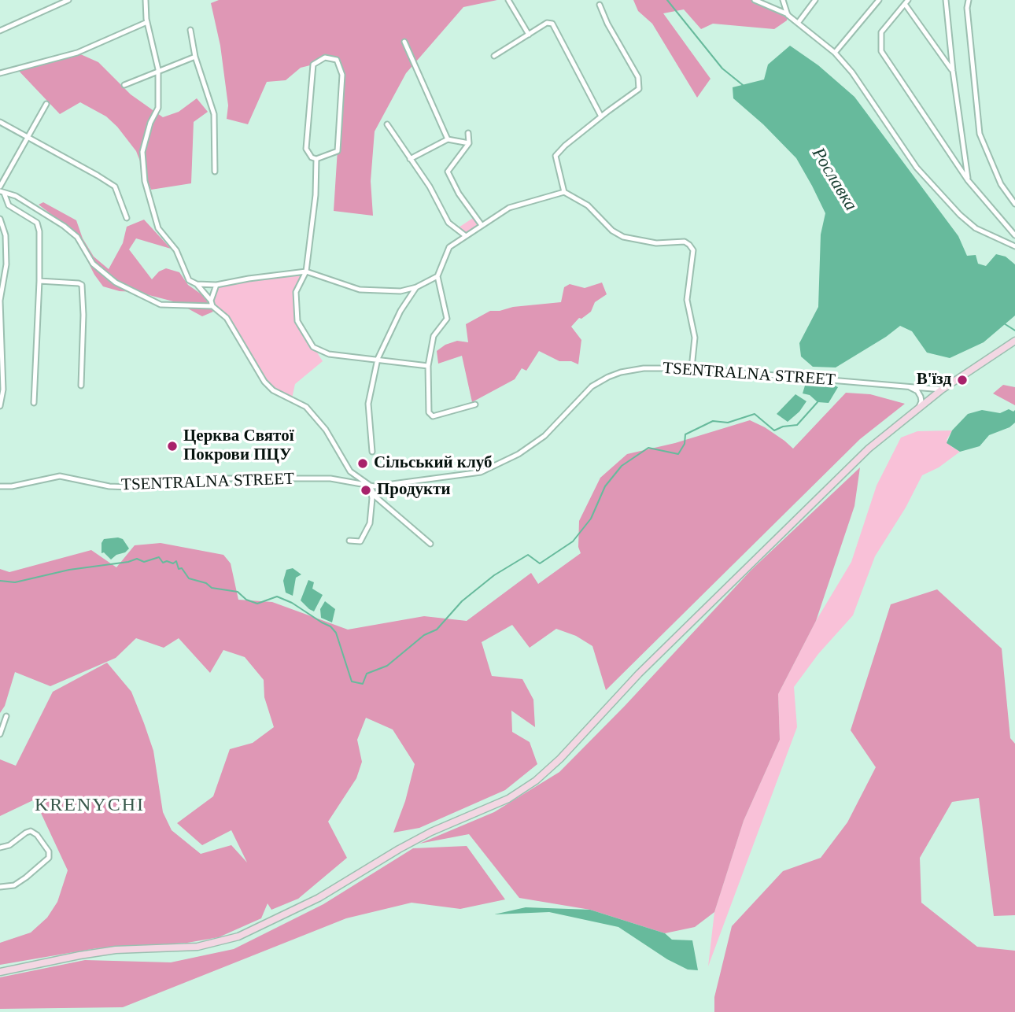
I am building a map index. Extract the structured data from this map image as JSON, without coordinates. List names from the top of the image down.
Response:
{
  "streets": {
    "street": ["TSENTRALNA STREET"]
  },
  "districts": ["KRENYCHI"],
  "water": ["Рославка"],
  "places": [
    "В'їзд",
    "Церква Святої Покрови ПЦУ",
    "Сільський клуб",
    "Продукти"
  ]
}
